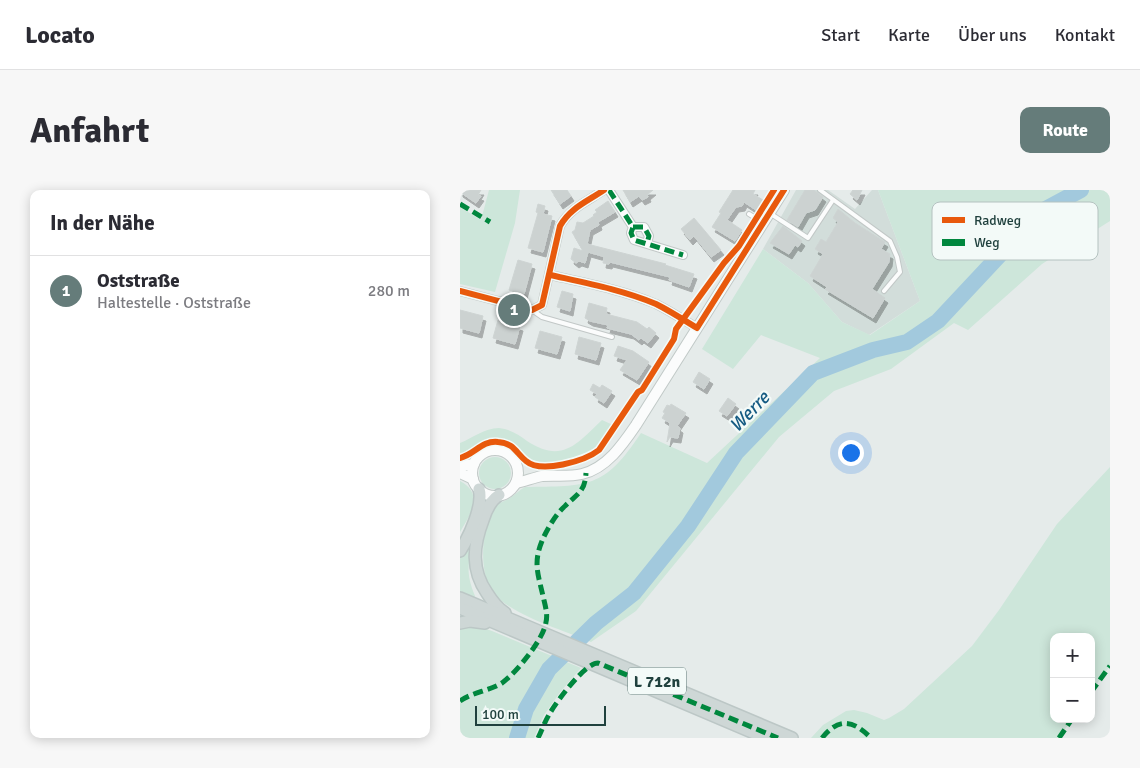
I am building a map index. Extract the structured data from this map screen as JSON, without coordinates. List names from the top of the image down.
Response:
{
  "streets": {
    "main road": ["L 712n"]
  },
  "water": ["Werre"],
  "legend": ["Radweg", "Weg"],
  "scale_bar": "100 m",
  "page": {
    "header": "Locato",
    "nav": [
      "Start",
      "Karte",
      "Über uns",
      "Kontakt"
    ],
    "buttons": "Route",
    "title": "Anfahrt",
    "heading": "In der Nähe",
    "list": [
      {
        "mark": "1",
        "name": "Oststraße",
        "note": "Haltestelle · Oststraße",
        "value": "280 m"
      }
    ],
    "pins": "1",
    "map_buttons": ["+", "−"],
    "scale": "100 m"
  }
}
